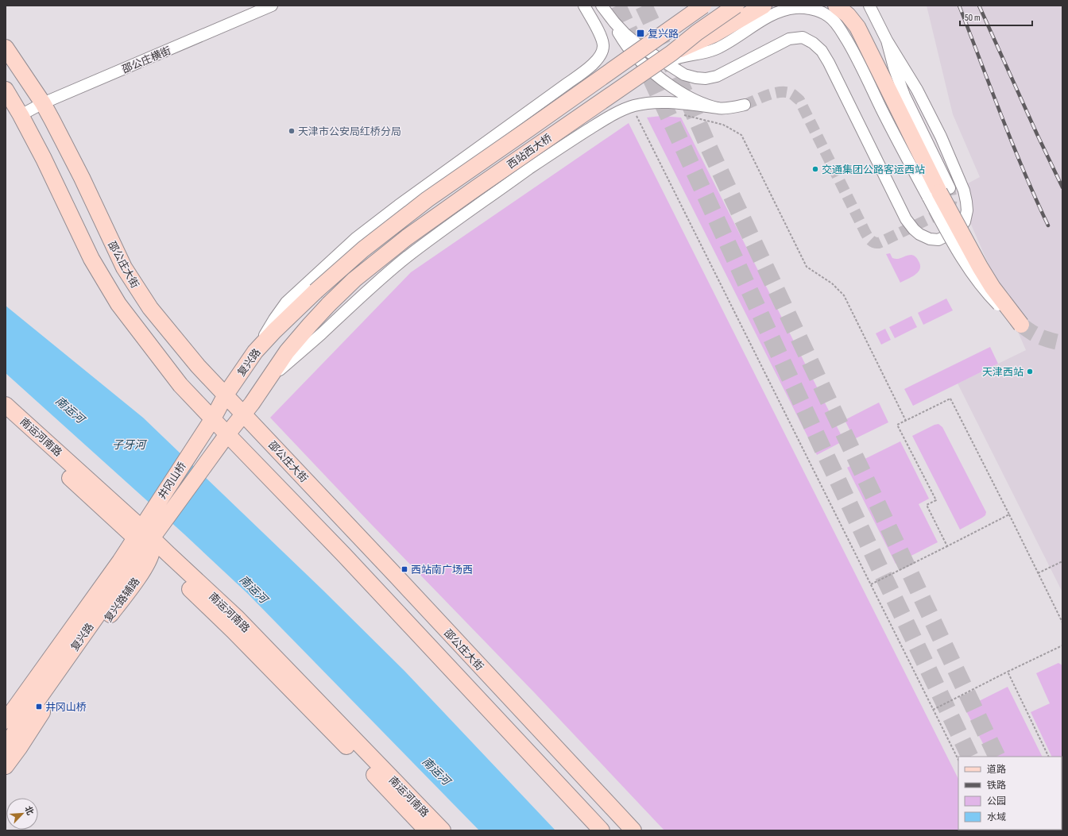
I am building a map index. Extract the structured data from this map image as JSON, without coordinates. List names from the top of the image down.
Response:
{
  "streets": {
    "street": [
      "邵公庄横街",
      "西站西大桥",
      "邵公庄大街",
      "复兴路",
      "南运河南路",
      "井冈山桥",
      "复兴路辅路"
    ]
  },
  "crossings": [
    ["邵公庄横街", "邵公庄大街"],
    ["西站西大桥", "复兴路"],
    ["邵公庄大街", "复兴路"],
    ["复兴路", "南运河南路"],
    ["复兴路", "井冈山桥"],
    ["复兴路", "复兴路辅路"],
    ["南运河南路", "井冈山桥"],
    ["南运河南路", "复兴路辅路"],
    ["井冈山桥", "复兴路辅路"]
  ],
  "water": ["南运河", "子牙河"],
  "places": {
    "transit": ["复兴路", "西站南广场西", "井冈山桥"],
    "other": ["天津市公安局红桥分局", "交通集团公路客运西站", "天津西站"]
  },
  "legend": [
    "道路",
    "铁路",
    "公园",
    "水域"
  ],
  "scale_bar": "50 m",
  "north": "top right"
}
